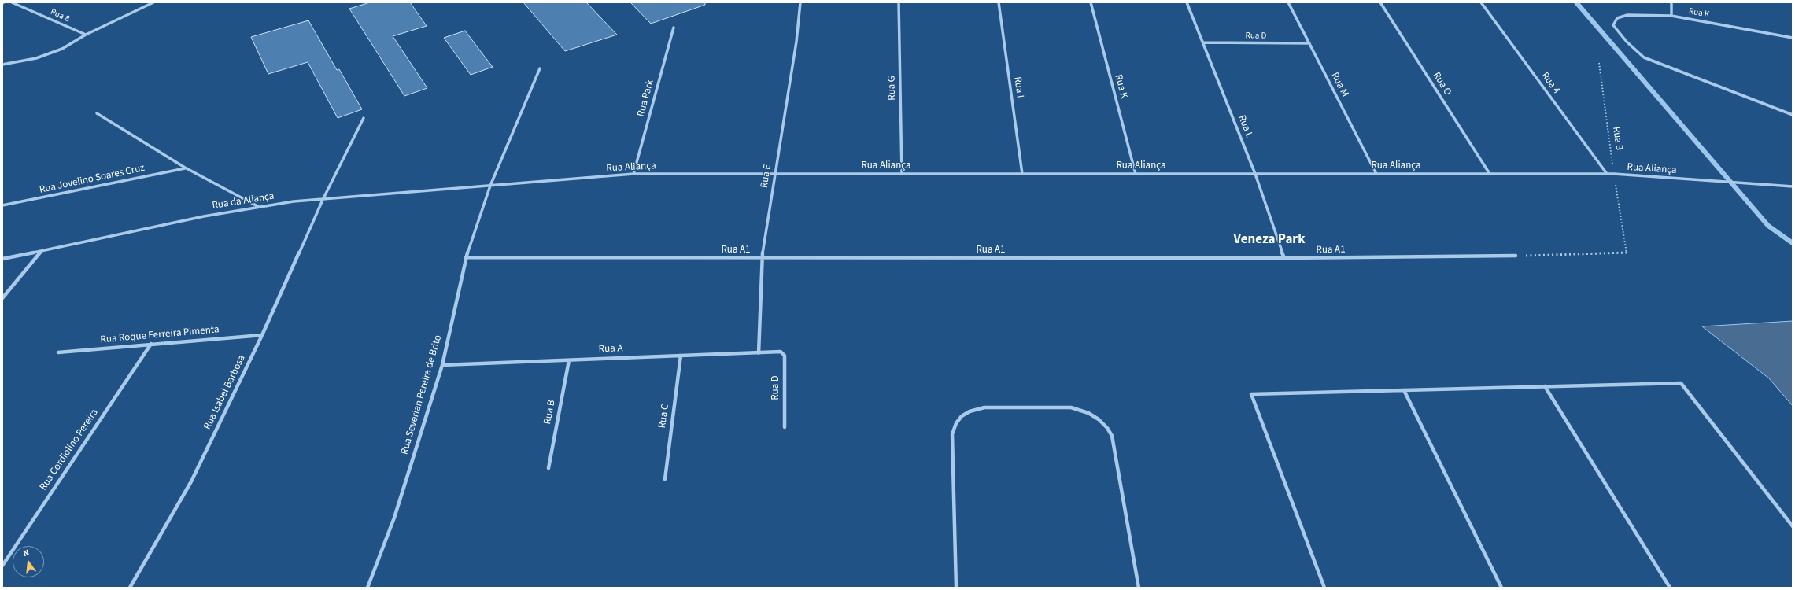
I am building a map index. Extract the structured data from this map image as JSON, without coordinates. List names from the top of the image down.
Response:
{
  "streets": {
    "street": [
      "Rua K",
      "Rua 8",
      "Rua D",
      "Rua 4",
      "Rua O",
      "Rua M",
      "Rua I",
      "Rua G",
      "Rua Park",
      "Rua L",
      "Rua Aliança",
      "Rua E",
      "Rua Jovelino Soares Cruz",
      "Rua da Aliança",
      "Rua A1",
      "Rua Roque Ferreira Pimenta",
      "Rua A",
      "Rua Isabel Barbosa",
      "Rua Severian Pereira de Brito",
      "Rua B",
      "Rua C",
      "Rua Cordiolino Pereira"
    ],
    "path": ["Rua 3"]
  },
  "crossings": [
    ["Rua K", "Rua Aliança"],
    ["Rua D", "Rua M"],
    ["Rua D", "Rua L"],
    ["Rua D", "Rua A"],
    ["Rua 4", "Rua Aliança"],
    ["Rua O", "Rua Aliança"],
    ["Rua M", "Rua Aliança"],
    ["Rua I", "Rua Aliança"],
    ["Rua G", "Rua Aliança"],
    ["Rua Park", "Rua Aliança"],
    ["Rua L", "Rua Aliança"],
    ["Rua L", "Rua A1"],
    ["Rua 3", "Rua Aliança"],
    ["Rua 3", "Rua A1"],
    ["Rua Aliança", "Rua E"],
    ["Rua Aliança", "Rua da Aliança"],
    ["Rua Aliança", "Rua Severian Pereira de Brito"],
    ["Rua E", "Rua A1"],
    ["Rua E", "Rua A"],
    ["Rua da Aliança", "Rua Isabel Barbosa"],
    ["Rua da Aliança", "Rua Severian Pereira de Brito"],
    ["Rua A1", "Rua Severian Pereira de Brito"],
    ["Rua Roque Ferreira Pimenta", "Rua Isabel Barbosa"],
    ["Rua Roque Ferreira Pimenta", "Rua Cordiolino Pereira"],
    ["Rua A", "Rua Severian Pereira de Brito"],
    ["Rua A", "Rua B"],
    ["Rua A", "Rua C"]
  ],
  "districts": ["Veneza Park"],
  "north": "top"
}
